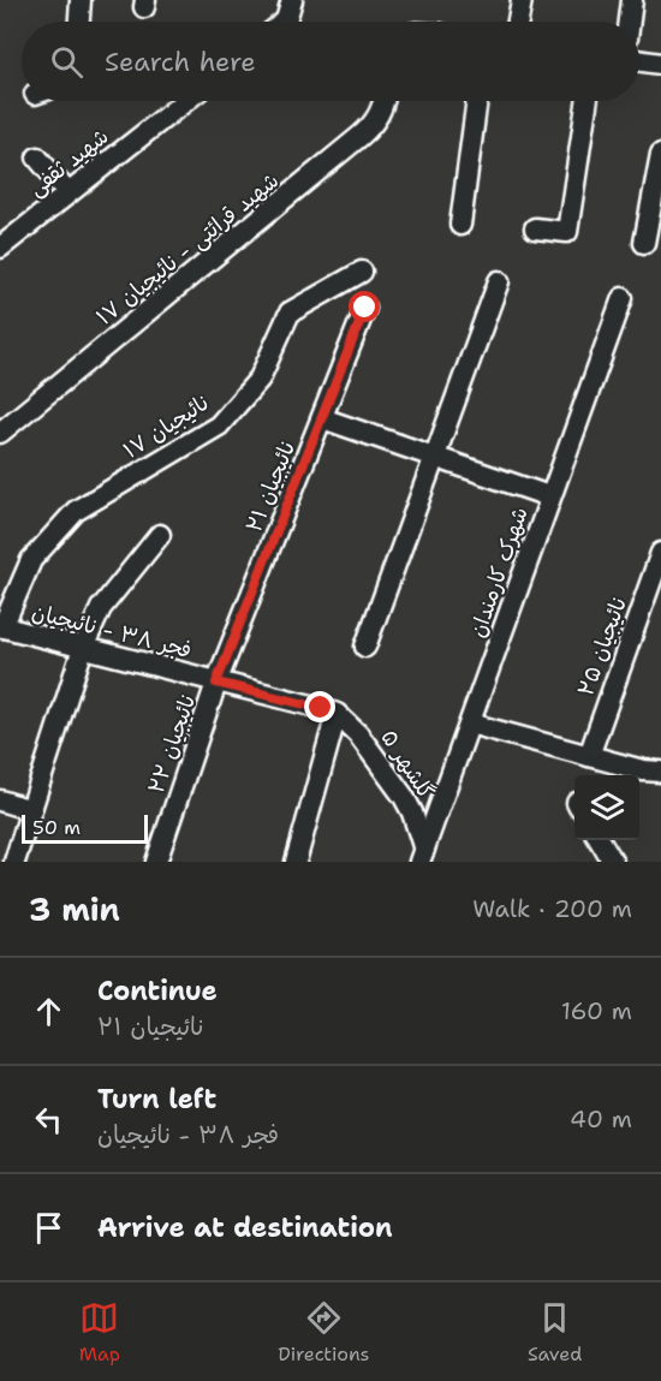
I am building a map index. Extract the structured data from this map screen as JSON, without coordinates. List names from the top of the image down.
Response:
{
  "streets": {
    "street": [
      "شهید ثقفی",
      "شهید قرائتی - نائیجیان ۱۷",
      "نائیجیان ۱۷",
      "نائیجیان ۲۱",
      "شهرک کارمندان",
      "فجر ۳۸ - نائیجیان",
      "نائیجیان ۲۵",
      "نائیجیان ۲۲",
      "گلشهر ۵"
    ]
  },
  "crossings": [
    ["نائیجیان ۱۷", "فجر ۳۸ - نائیجیان"],
    ["نائیجیان ۲۱", "فجر ۳۸ - نائیجیان"],
    ["نائیجیان ۲۱", "نائیجیان ۲۲"],
    ["شهرک کارمندان", "گلشهر ۵"],
    ["فجر ۳۸ - نائیجیان", "نائیجیان ۲۲"],
    ["فجر ۳۸ - نائیجیان", "گلشهر ۵"]
  ],
  "scale_bar": "50 m",
  "page": {
    "search": "Search here",
    "scale": "50 m",
    "heading": ["3 min", "Walk · 200 m"],
    "list": [
      ["Continue", "نائیجیان ۲۱", "160 m"],
      ["Turn left", "فجر ۳۸ - نائیجیان", "40 m"],
      "Arrive at destination"
    ],
    "nav": ["Map", "Directions", "Saved"]
  }
}
